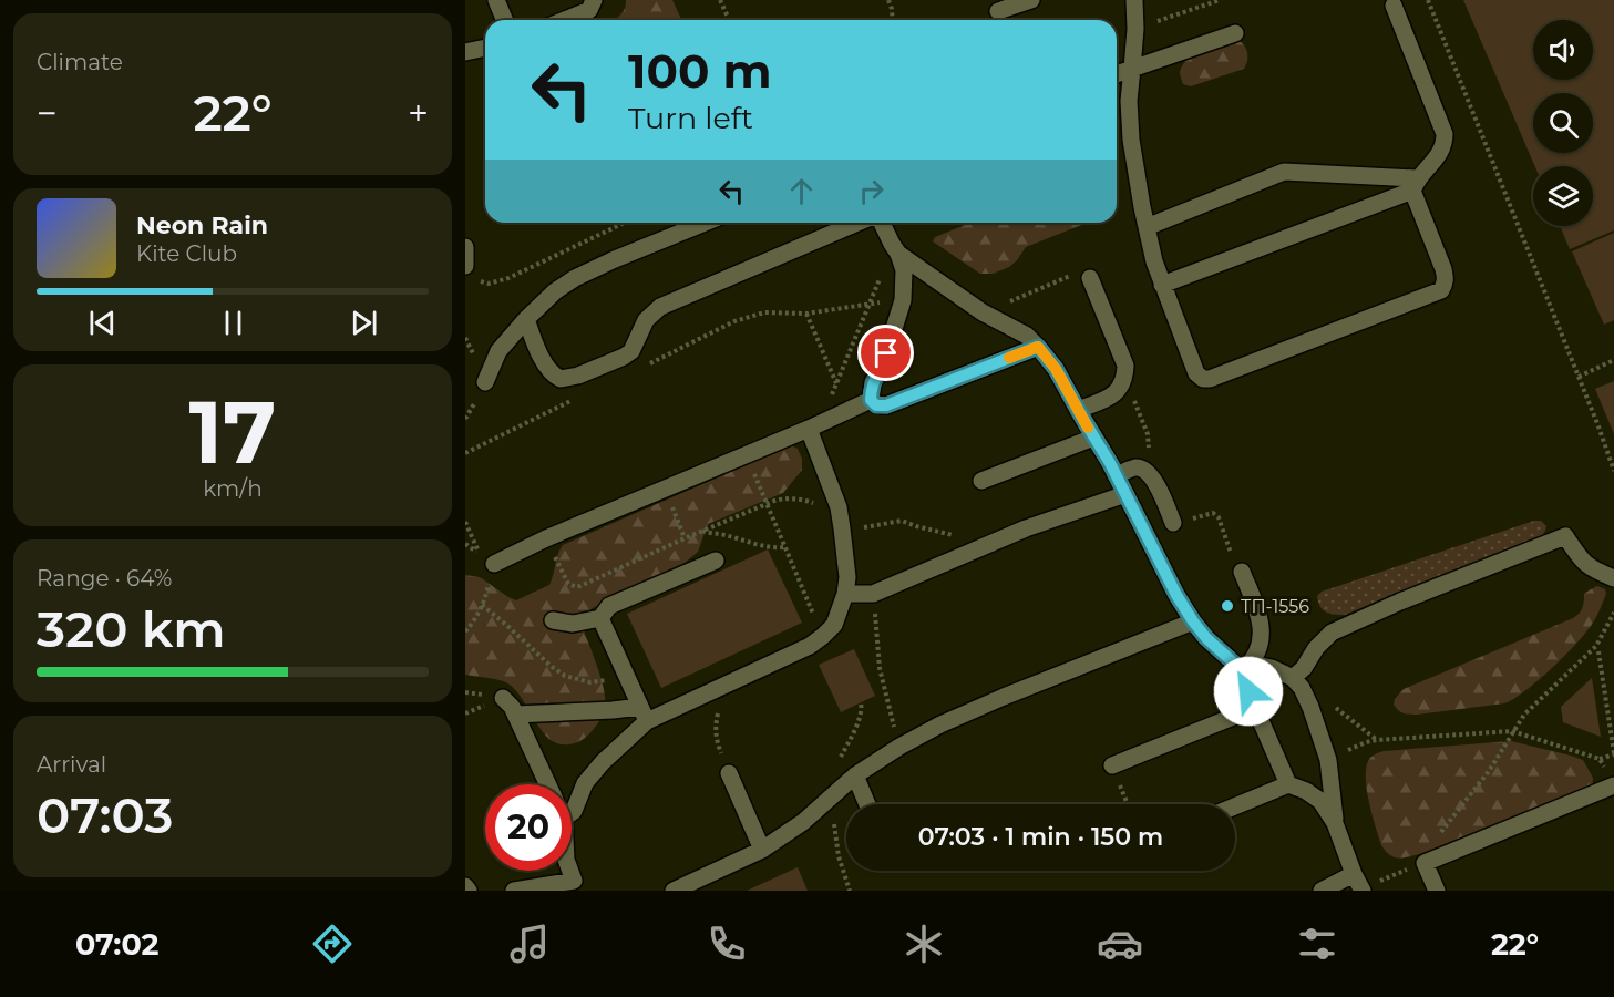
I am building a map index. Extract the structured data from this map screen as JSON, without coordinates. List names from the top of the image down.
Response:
{
  "places": ["ТП-1556"],
  "page": {
    "tile": [
      "Climate",
      ["17", "km/h"],
      ["Range · 64%", "320 km"],
      ["Arrival", "07:03"]
    ],
    "turn": ["100 m", "Turn left"],
    "heat": ["−", "22°", "+"],
    "song": ["Neon Rain", "Kite Club"],
    "limit": "20",
    "trip": "07:03 · 1 min · 150 m",
    "tabs": ["07:02", "22°"]
  }
}
